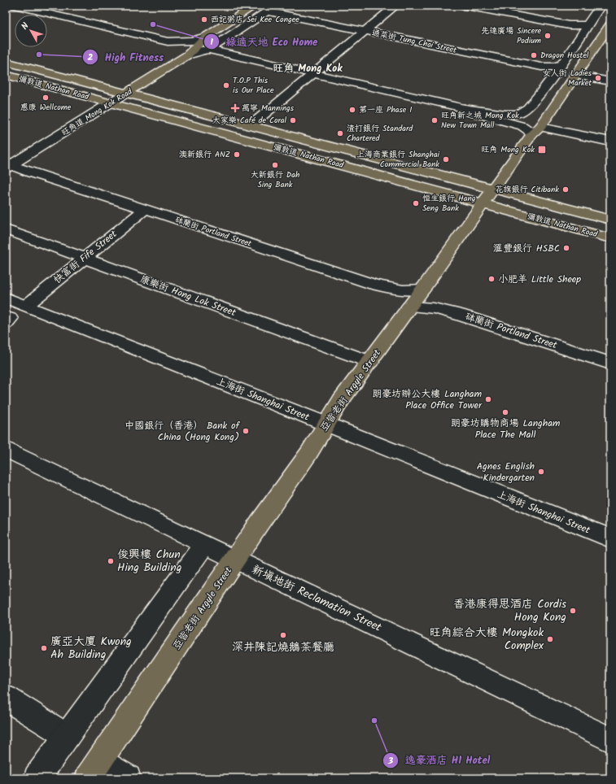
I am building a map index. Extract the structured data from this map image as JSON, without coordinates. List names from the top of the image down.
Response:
{
  "streets": {
    "main road": ["彌敦道 Nathan Road", "旺角道 Mong Kok Road", "亞皆老街 Argyle Street"],
    "street": [
      "通菜街 Tung Choi Street",
      "砵蘭街 Portland Street",
      "快富街 Fife Street",
      "康樂街 Hong Lok Street",
      "上海街 Shanghai Street",
      "新填地街 Reclamation Street"
    ]
  },
  "crossings": [
    ["通菜街 Tung Choi Street", "旺角道 Mong Kok Road"],
    ["彌敦道 Nathan Road", "旺角道 Mong Kok Road"],
    ["彌敦道 Nathan Road", "亞皆老街 Argyle Street"],
    ["旺角道 Mong Kok Road", "砵蘭街 Portland Street"],
    ["砵蘭街 Portland Street", "快富街 Fife Street"],
    ["砵蘭街 Portland Street", "亞皆老街 Argyle Street"],
    ["快富街 Fife Street", "康樂街 Hong Lok Street"],
    ["快富街 Fife Street", "上海街 Shanghai Street"],
    ["康樂街 Hong Lok Street", "亞皆老街 Argyle Street"],
    ["亞皆老街 Argyle Street", "上海街 Shanghai Street"],
    ["亞皆老街 Argyle Street", "新填地街 Reclamation Street"]
  ],
  "districts": ["旺角 Mong Kok"],
  "places": {
    "other": [
      "西記粥店 Sei Kee Congee",
      "綠適天地 Eco Home",
      "先達廣場 Sincere Podium",
      "High Fitness",
      "Dragon Hostel",
      "女人街 Ladies Market",
      "T.O.P This is Our Place",
      "惠康 Wellcome",
      "第一座 Phase I",
      "大家樂 Café de Coral",
      "旺角新之城 Mong Kok New Town Mall",
      "渣打銀行 Standard Chartered",
      "澳新銀行 ANZ",
      "上海商業銀行 Shanghai Commercial Bank",
      "大新銀行 Dah Sing Bank",
      "花旗銀行 Citibank",
      "恒生銀行 Hang Seng Bank",
      "滙豐銀行 HSBC",
      "小肥羊 Little Sheep",
      "朗豪坊辦公大樓 Langham Place Office Tower",
      "朗豪坊購物商場 Langham Place The Mall",
      "中國銀行（香港） Bank of China (Hong Kong)",
      "Agnes English Kindergarten",
      "俊興樓 Chun Hing Building",
      "香港康得思酒店 Cordis Hong Kong",
      "深井陳記燒鵝茶餐廳",
      "旺角綜合大樓 Mongkok Complex",
      "廣亞大廈 Kwong Ah Building",
      "逸豪洒店 H1 Hotel"
    ],
    "health": ["萬寧 Mannings"],
    "transit": ["旺角 Mong Kok"]
  },
  "north": "top left"
}
